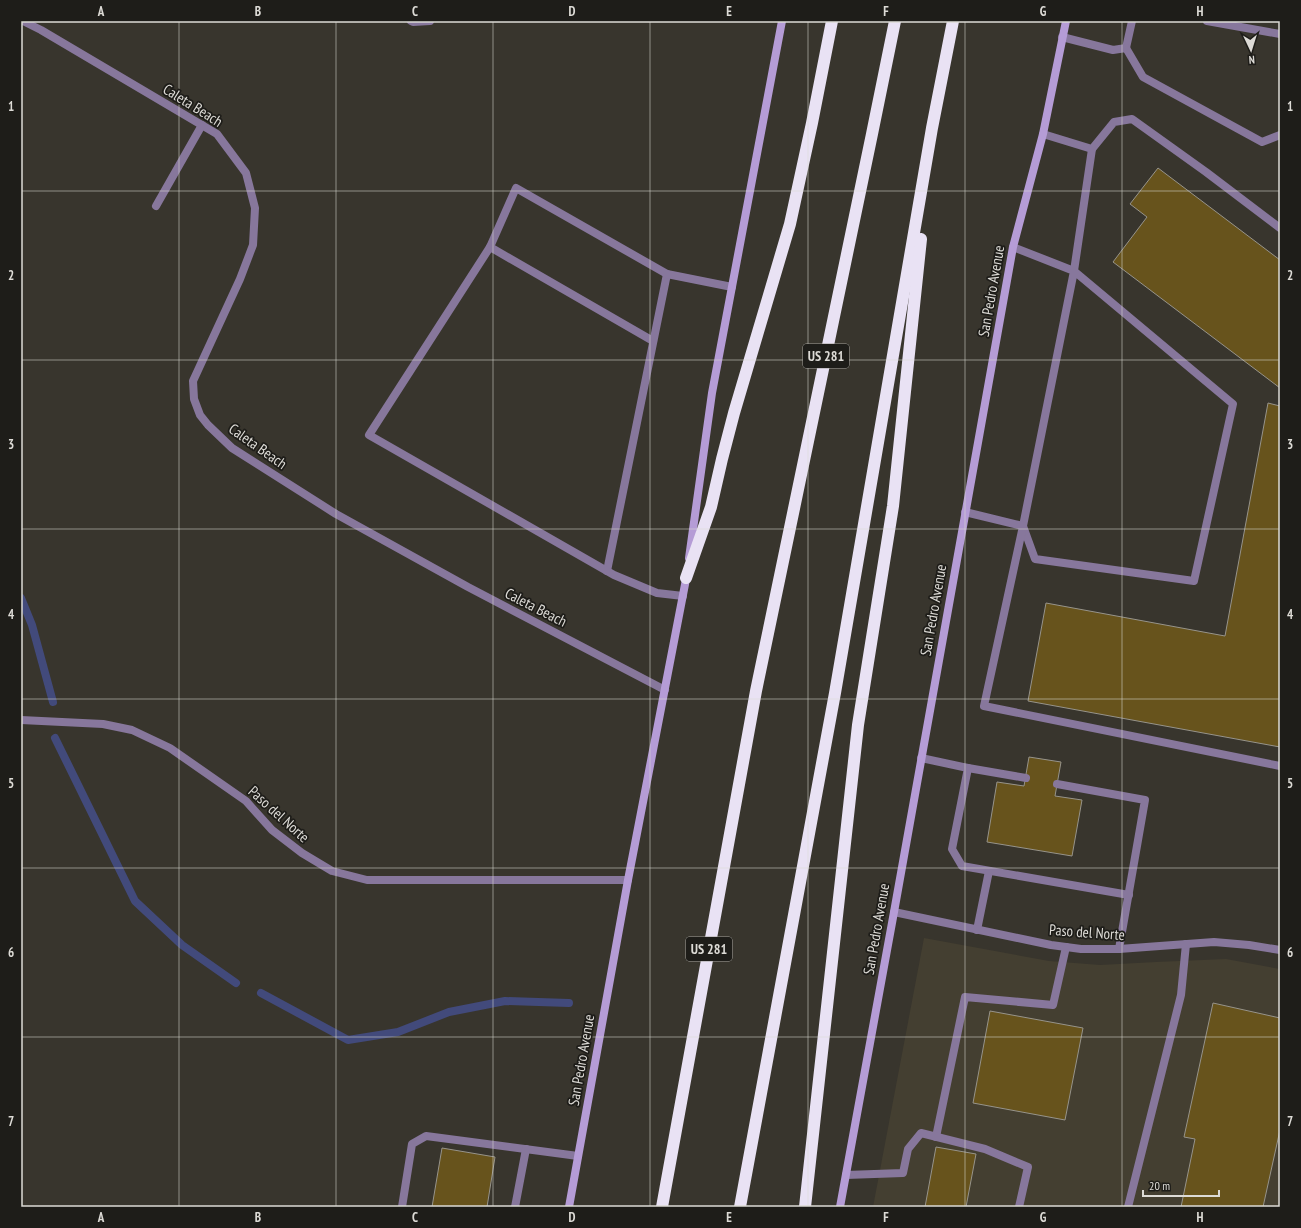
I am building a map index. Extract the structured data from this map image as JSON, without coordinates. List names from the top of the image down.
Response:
{
  "streets": {
    "highway": ["US 281"],
    "main road": ["San Pedro Avenue"],
    "street": ["Caleta Beach", "Paso del Norte"]
  },
  "crossings": [
    ["Caleta Beach", "San Pedro Avenue"],
    ["San Pedro Avenue", "Paso del Norte"]
  ],
  "scale_bar": "20 m",
  "north": "bottom",
  "grid": {
    "columns": [
      "A",
      "B",
      "C",
      "D",
      "E",
      "F",
      "G",
      "H"
    ],
    "rows": [
      "1",
      "2",
      "3",
      "4",
      "5",
      "6",
      "7"
    ]
  }
}
